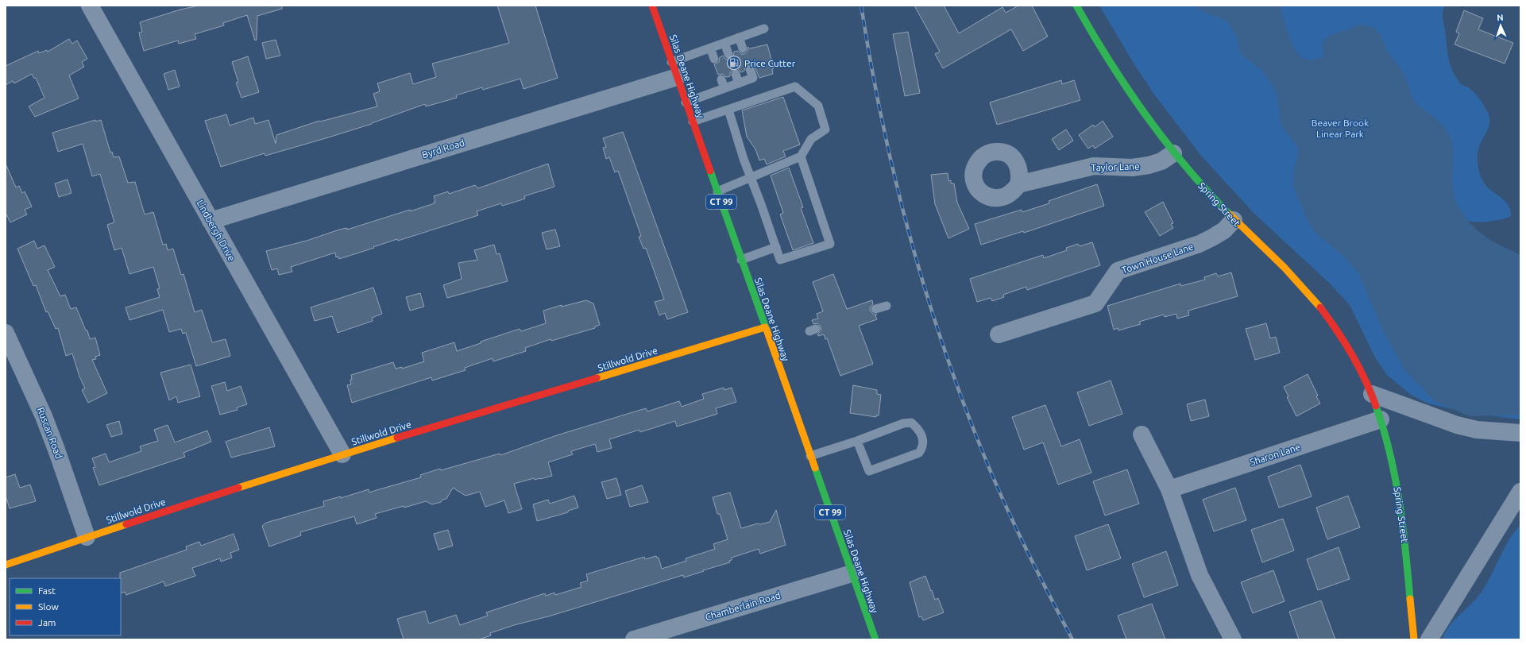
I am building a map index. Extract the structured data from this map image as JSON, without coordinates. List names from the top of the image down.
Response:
{
  "streets": {
    "street": [
      "Silas Deane Highway",
      "Byrd Road",
      "Taylor Lane",
      "CT 99",
      "Spring Street",
      "Lindbergh Drive",
      "Town House Lane",
      "Stillwold Drive",
      "Ruscan Road",
      "Sharon Lane",
      "Chamberlain Road"
    ]
  },
  "crossings": [
    ["Silas Deane Highway", "Byrd Road"],
    ["Silas Deane Highway", "Stillwold Drive"],
    ["Silas Deane Highway", "Chamberlain Road"],
    ["Byrd Road", "Lindbergh Drive"],
    ["Taylor Lane", "Spring Street"],
    ["Spring Street", "Town House Lane"],
    ["Spring Street", "Sharon Lane"],
    ["Lindbergh Drive", "Stillwold Drive"],
    ["Stillwold Drive", "Ruscan Road"]
  ],
  "parks": ["Beaver Brook Linear Park"],
  "places": {
    "fuel station": ["Price Cutter"]
  },
  "legend": ["Fast", "Slow", "Jam"],
  "north": "top"
}
